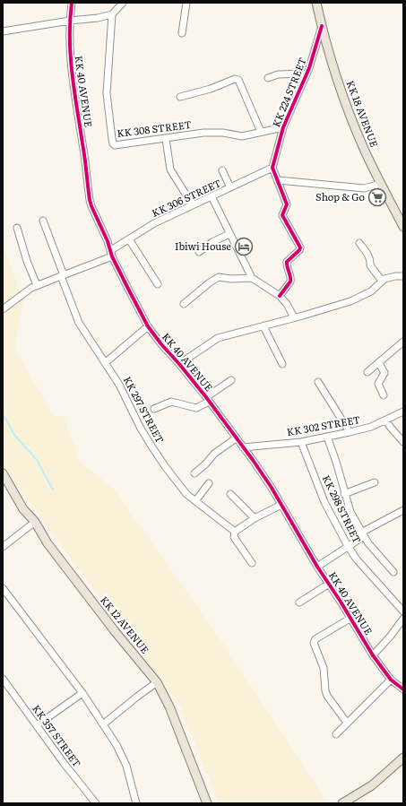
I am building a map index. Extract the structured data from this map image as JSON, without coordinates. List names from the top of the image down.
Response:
{
  "streets": {
    "main road": ["KK 18 AVENUE", "KK 12 AVENUE"],
    "street": [
      "KK 40 AVENUE",
      "KK 224 STREET",
      "KK 308 STREET",
      "KK 306 STREET",
      "KK 297 STREET",
      "KK 302 STREET",
      "KK 298 STREET",
      "KK 357 STREET"
    ]
  },
  "crossings": [
    ["KK 40 AVENUE", "KK 306 STREET"],
    ["KK 40 AVENUE", "KK 302 STREET"],
    ["KK 224 STREET", "KK 18 AVENUE"],
    ["KK 224 STREET", "KK 308 STREET"],
    ["KK 224 STREET", "KK 306 STREET"],
    ["KK 306 STREET", "KK 297 STREET"],
    ["KK 302 STREET", "KK 298 STREET"]
  ],
  "places": {
    "supermarket": ["Shop & Go"],
    "hotel": ["Ibiwi House"]
  }
}
